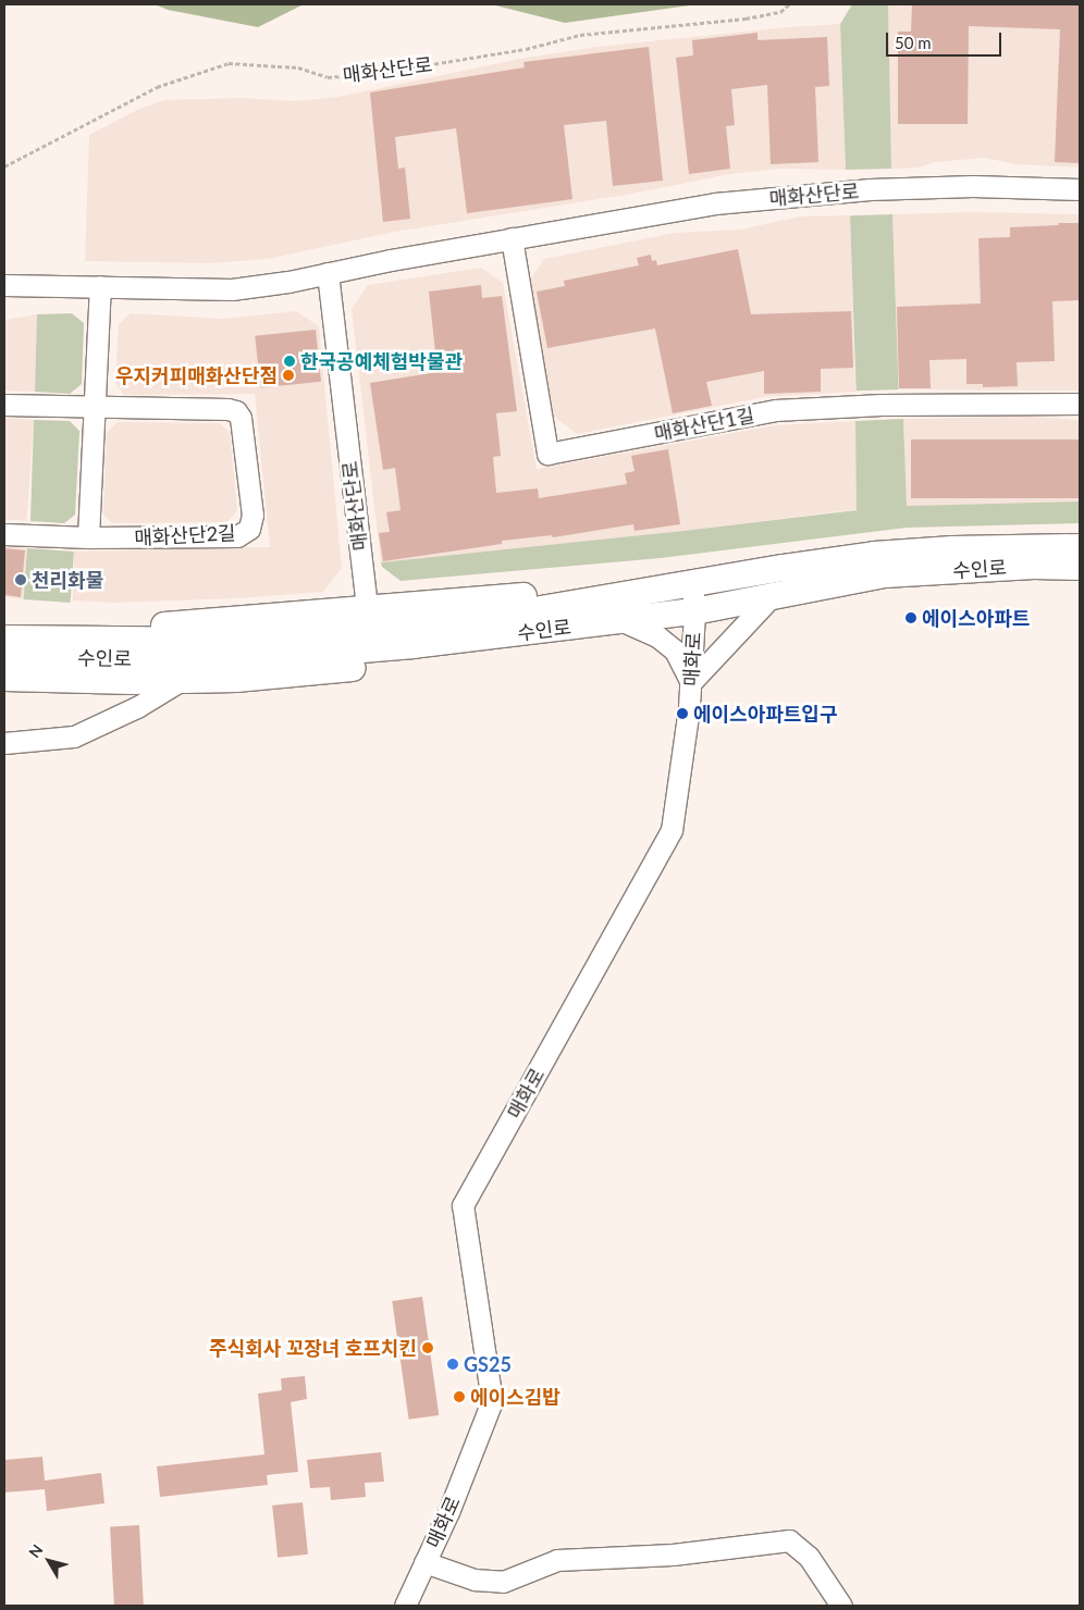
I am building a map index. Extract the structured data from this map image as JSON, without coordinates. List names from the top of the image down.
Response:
{
  "streets": {
    "main road": ["수인로"],
    "street": [
      "매화산단로",
      "매화산단1길",
      "매화산단2길",
      "매화로"
    ]
  },
  "crossings": [
    ["매화산단로", "매화산단1길"],
    ["수인로", "매화로"]
  ],
  "places": [
    "한국공예체험박물관",
    "우지커피매화산단점",
    "천리화물",
    "에이스아파트",
    "에이스아파트입구",
    "주식회사 꼬장녀 호프치킨",
    "GS25",
    "에이스김밥"
  ],
  "scale_bar": "50 m",
  "north": "top left"
}
